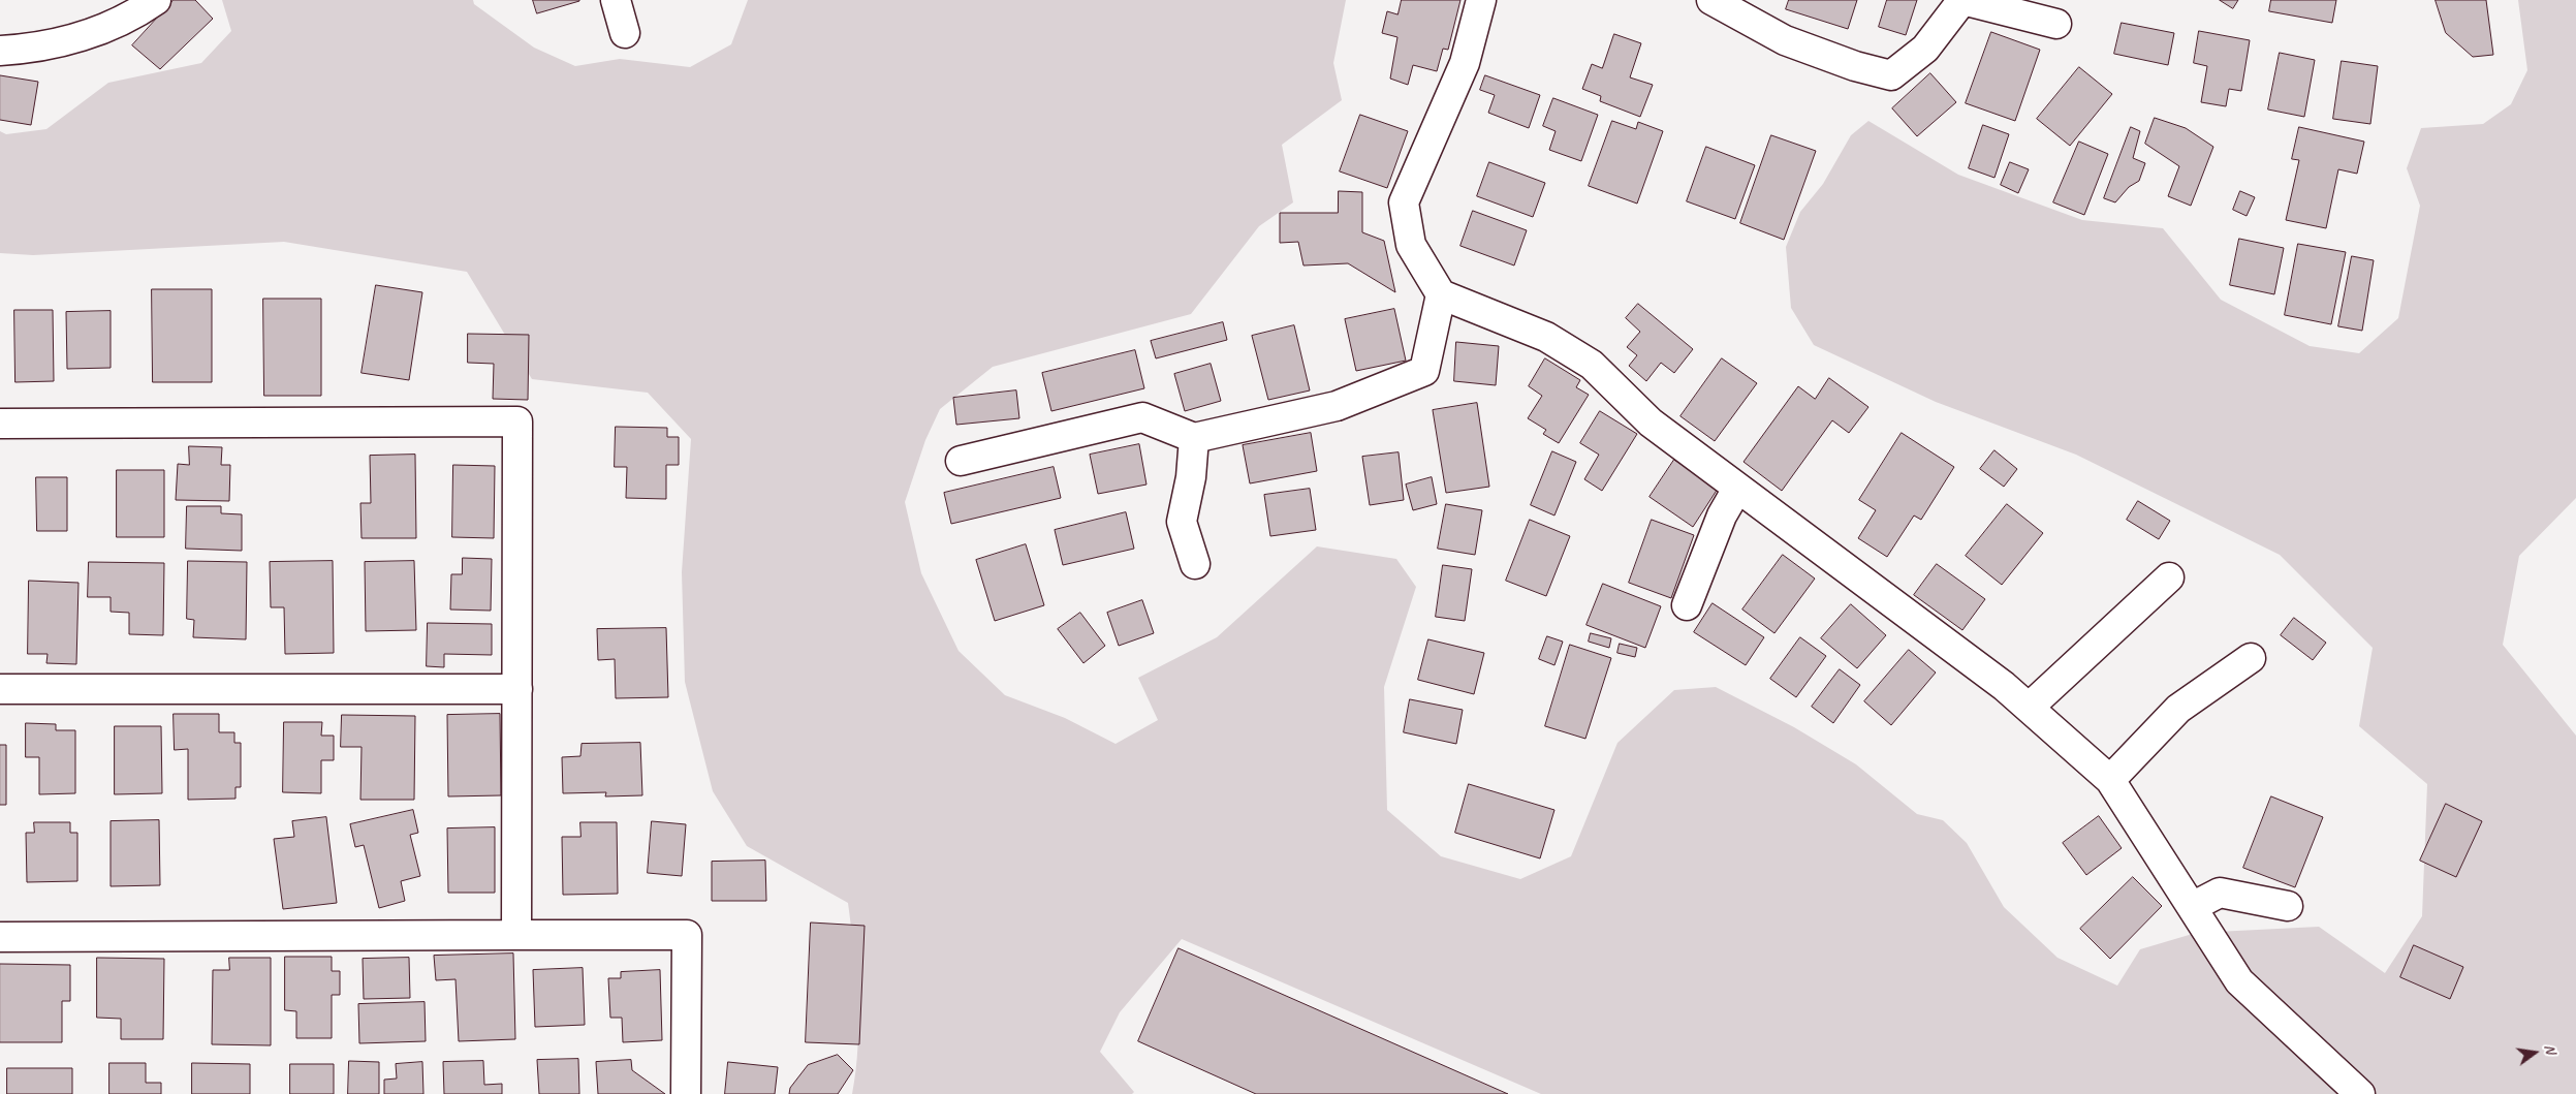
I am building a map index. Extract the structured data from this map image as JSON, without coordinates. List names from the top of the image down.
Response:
{
  "north": "right"
}
